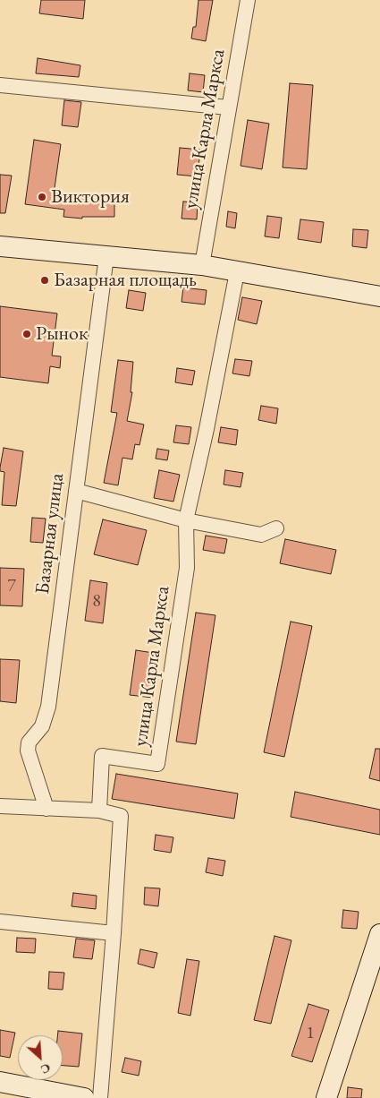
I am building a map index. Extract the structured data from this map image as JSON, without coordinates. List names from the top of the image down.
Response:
{
  "streets": {
    "street": ["улица Карла Маркса", "Базарная улица"]
  },
  "places": ["Виктория", "Базарная площадь", "Рынок"],
  "house_numbers": ["7", "8", "1"],
  "north": "bottom right"
}
